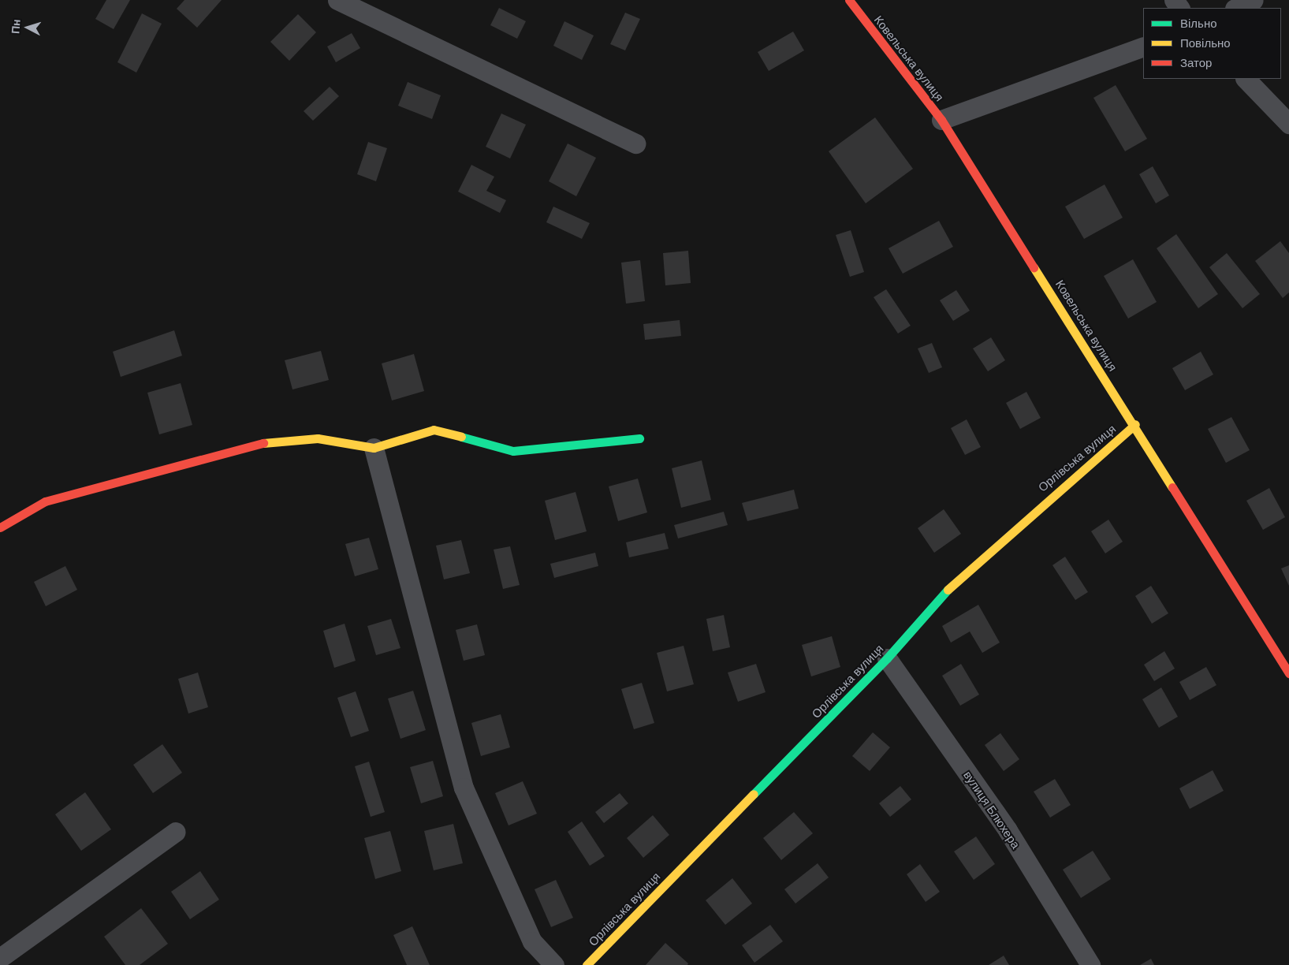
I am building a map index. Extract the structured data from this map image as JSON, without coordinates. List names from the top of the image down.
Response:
{
  "streets": {
    "street": ["Ковельська вулиця", "Орлівська вулиця", "вулиця Блюхера"]
  },
  "crossings": [
    ["Ковельська вулиця", "Орлівська вулиця"],
    ["Орлівська вулиця", "вулиця Блюхера"]
  ],
  "legend": ["Вільно", "Повільно", "Затор"],
  "north": "left"
}
